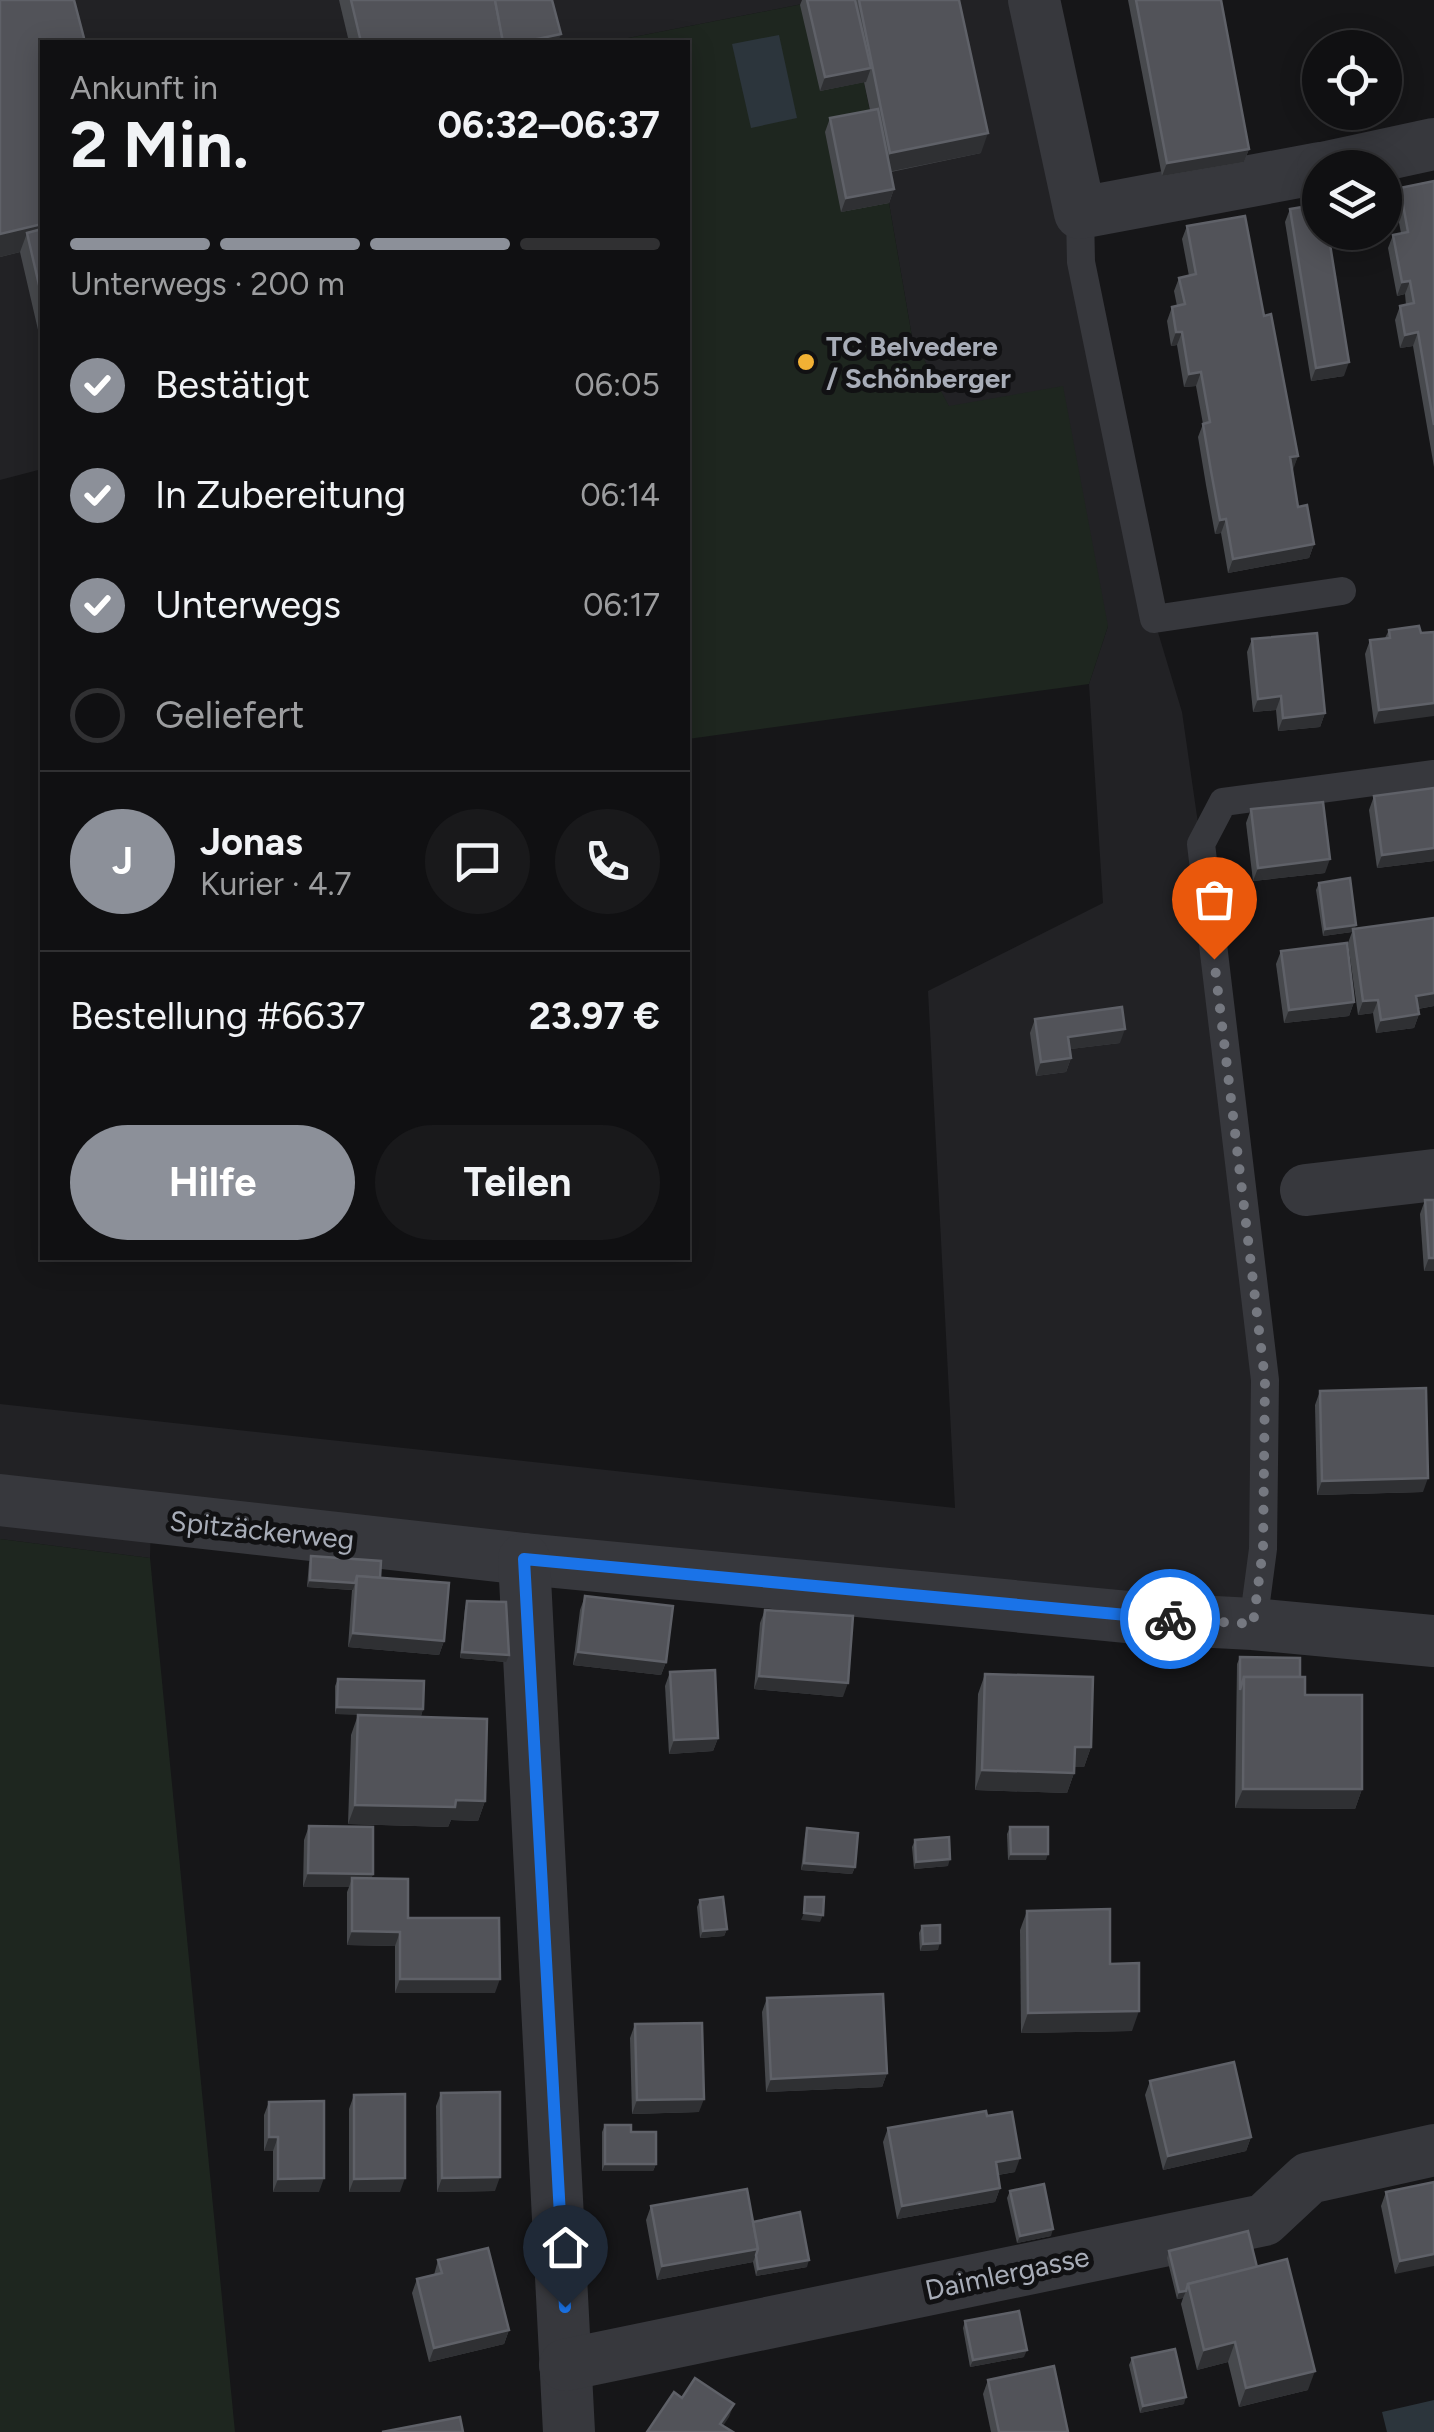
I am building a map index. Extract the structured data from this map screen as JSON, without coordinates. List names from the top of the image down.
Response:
{
  "streets": {
    "street": ["Spitzäckerweg", "Daimlergasse"]
  },
  "places": ["TC Belvedere / Schönberger"],
  "page": {
    "heading": ["2 Min.", "Ankunft in", "06:32–06:37"],
    "panel": [
      "Jonas",
      "Kurier · 4.7",
      "Bestellung #6637",
      "23.97 €"
    ],
    "bar": "Unterwegs · 200 m",
    "list": [
      ["Bestätigt", "06:05"],
      ["In Zubereitung", "06:14"],
      ["Unterwegs", "06:17"],
      "Geliefert"
    ],
    "round": "J",
    "buttons": ["Hilfe", "Teilen"]
  }
}
